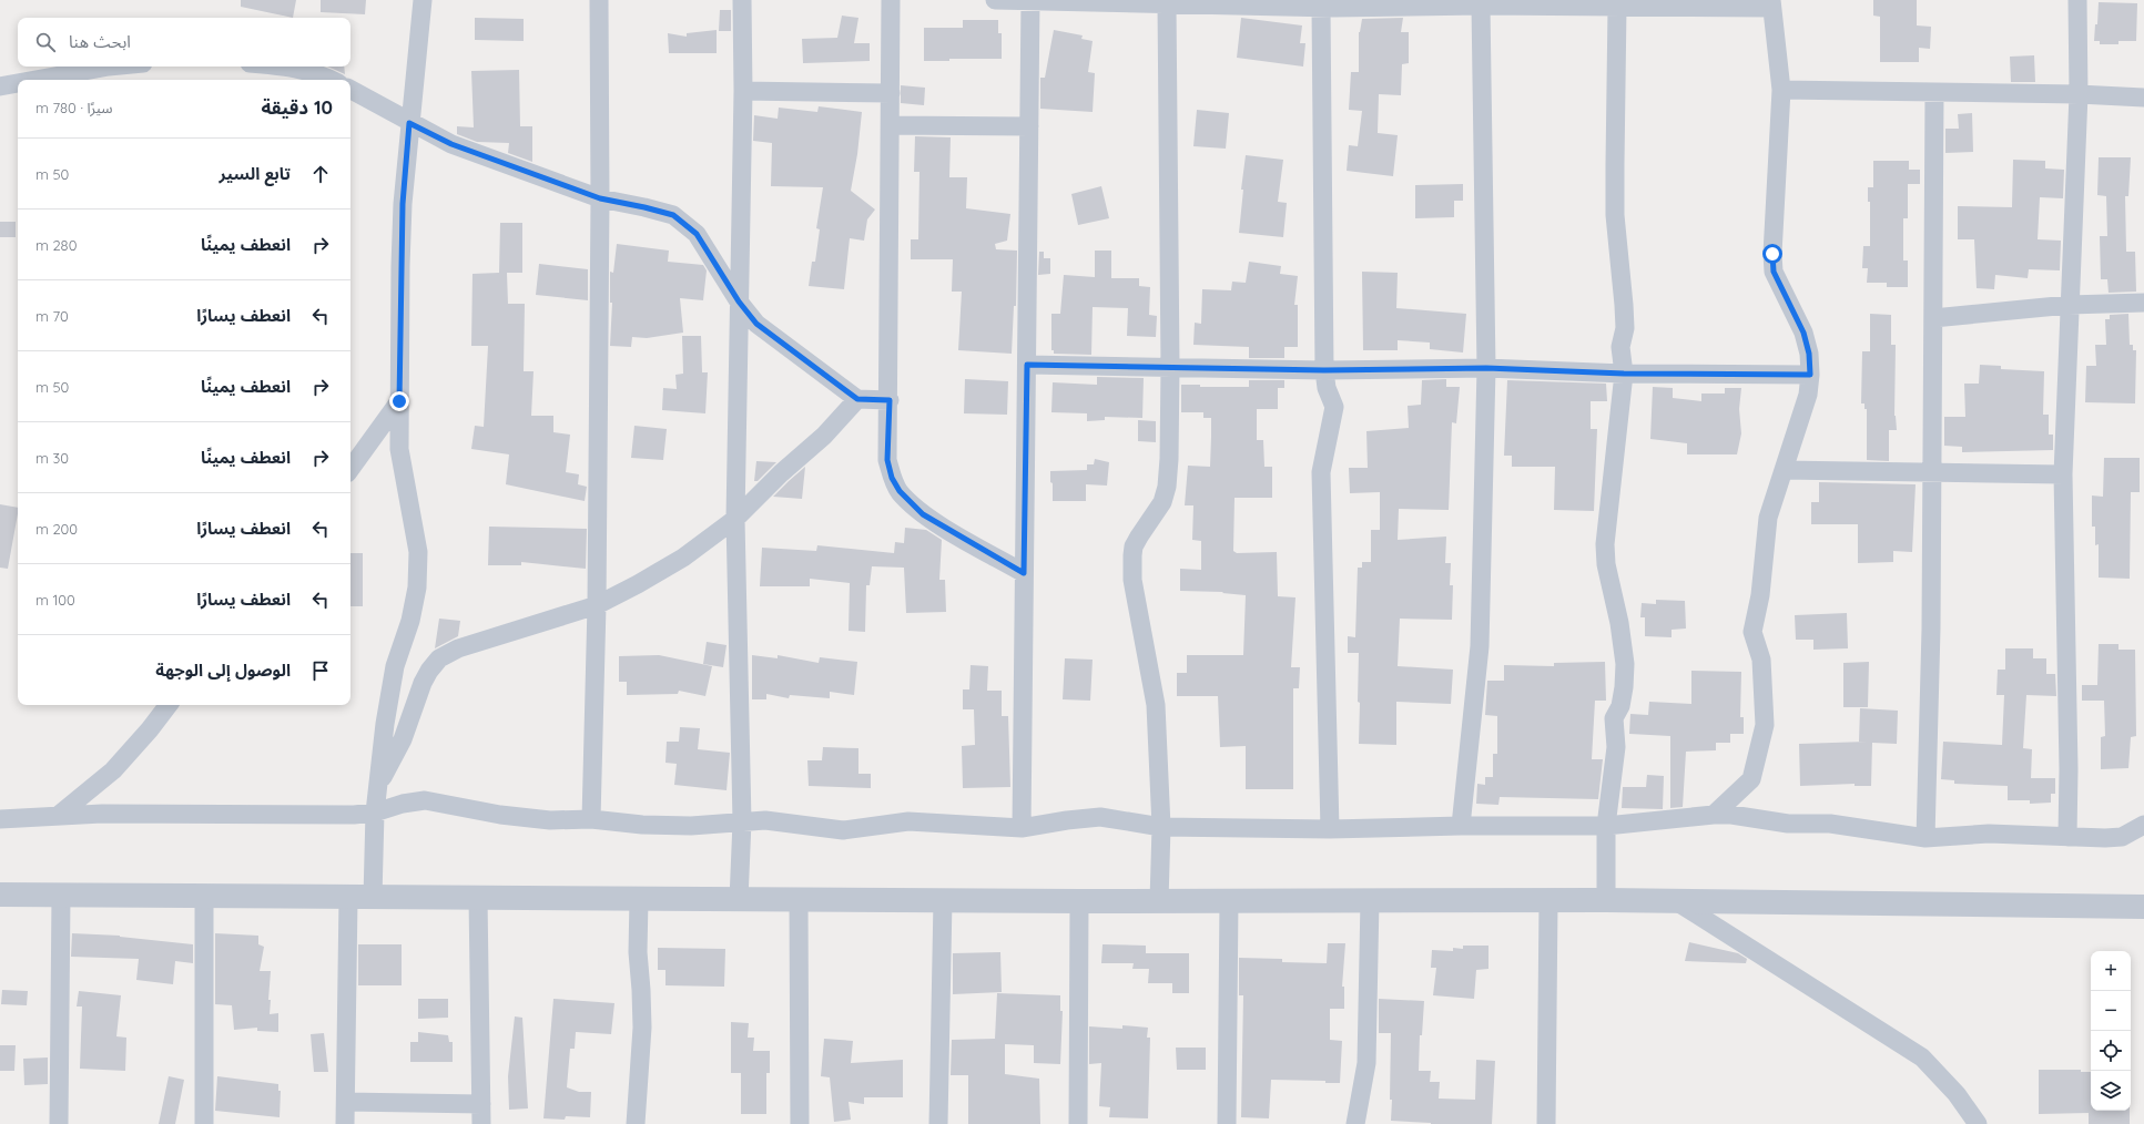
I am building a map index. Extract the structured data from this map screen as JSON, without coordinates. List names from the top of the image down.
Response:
{
  "page": {
    "search": "ابحث هنا",
    "heading": ["10 دقيقة", "سيرًا · 780 m"],
    "list": [
      ["تابع السير", "50 m"],
      ["انعطف يمينًا", "280 m"],
      ["انعطف يسارًا", "70 m"],
      ["انعطف يمينًا", "50 m"],
      ["انعطف يمينًا", "30 m"],
      ["انعطف يسارًا", "200 m"],
      ["انعطف يسارًا", "100 m"],
      "الوصول إلى الوجهة"
    ],
    "map_buttons": ["+", "−"]
  }
}
